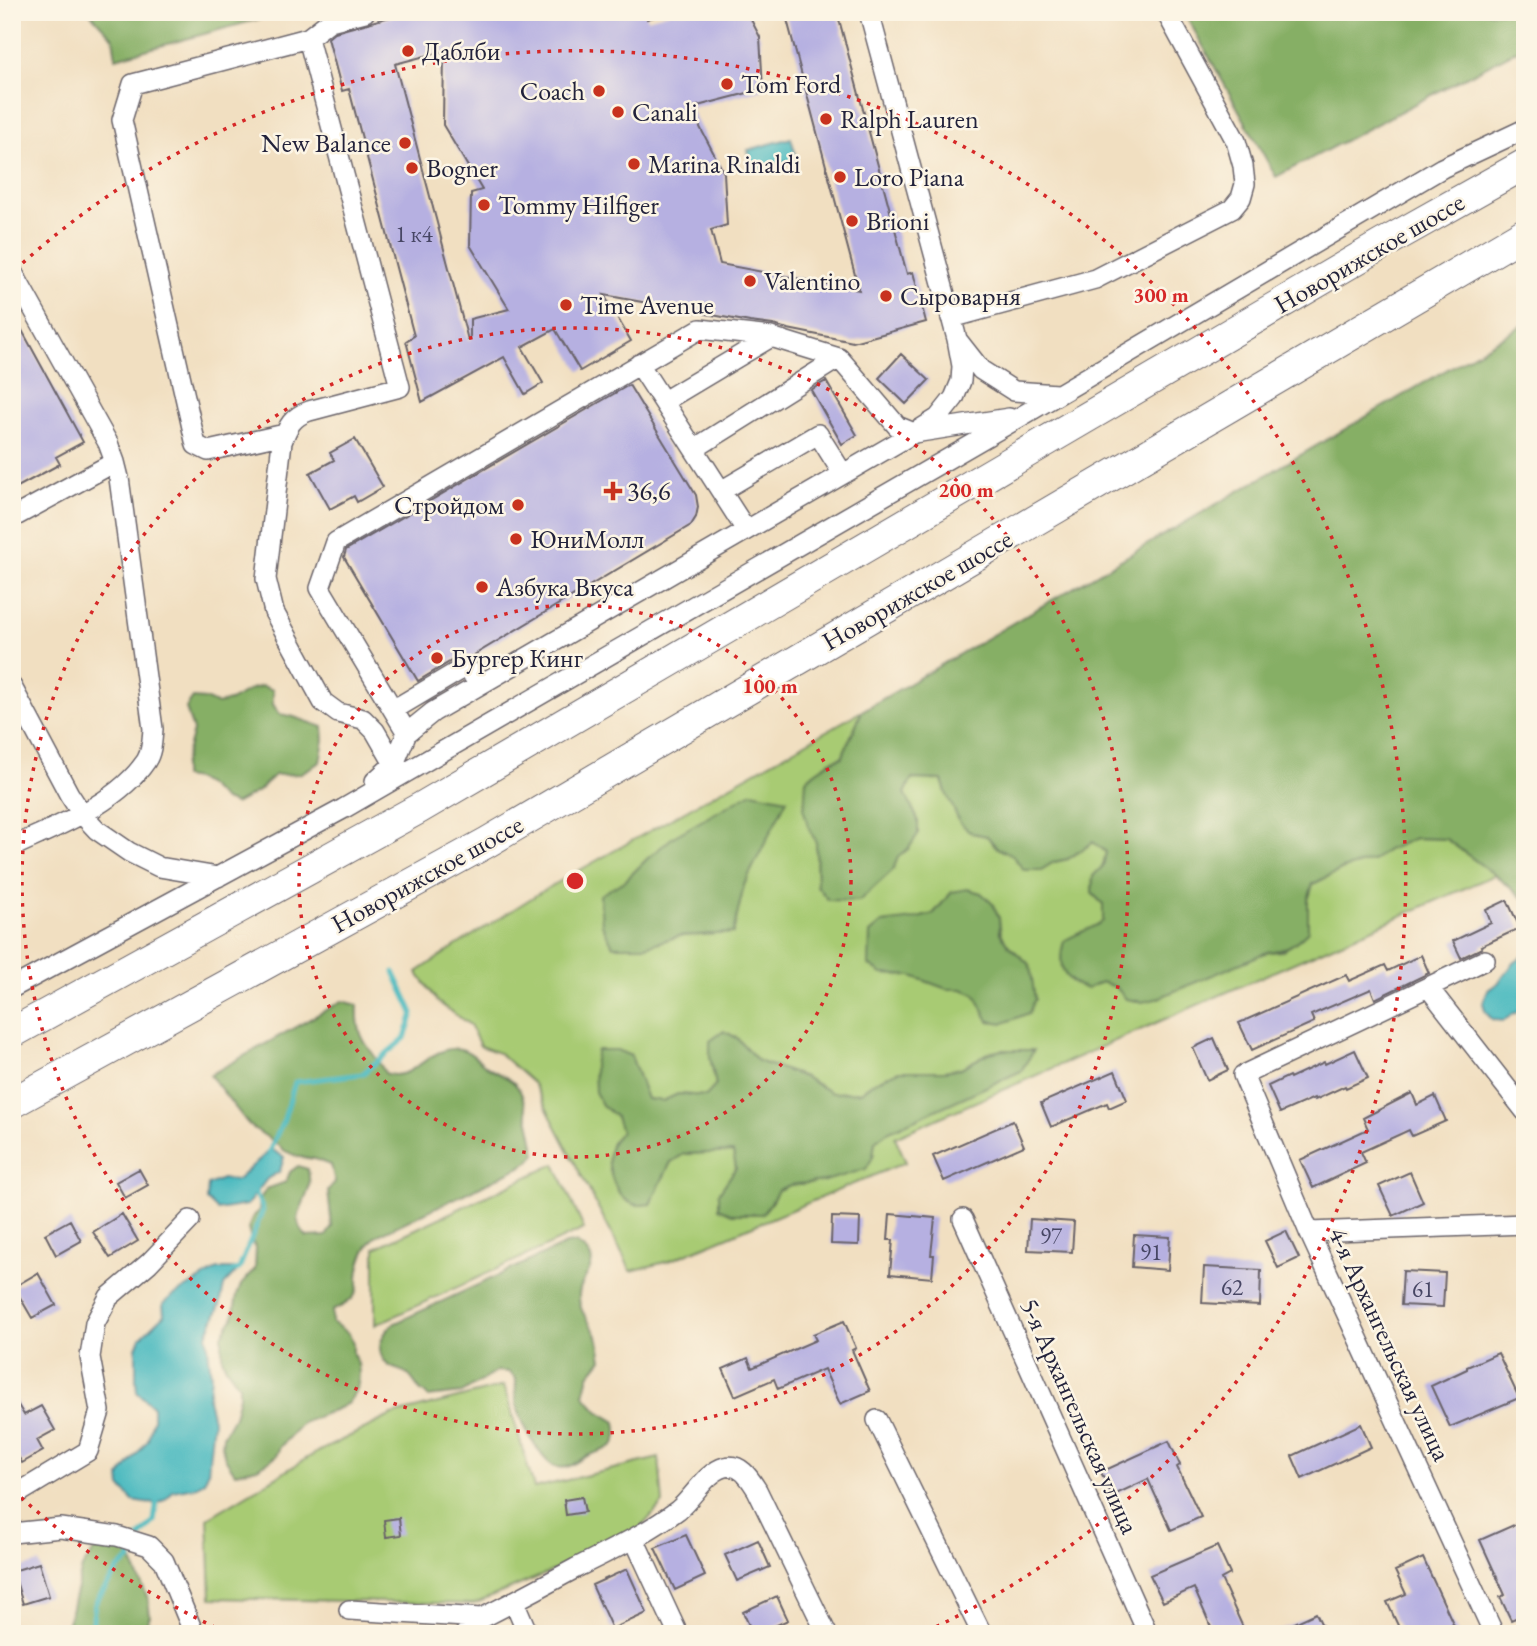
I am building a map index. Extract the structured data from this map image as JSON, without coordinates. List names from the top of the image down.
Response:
{
  "streets": {
    "highway": ["Новорижское шоссе"],
    "street": ["4-я Архангельская улица", "5-я Архангельская улица"]
  },
  "places": {
    "other": [
      "Даблби",
      "Tom Ford",
      "Coach",
      "Canali",
      "Ralph Lauren",
      "New Balance",
      "Marina Rinaldi",
      "Bogner",
      "Loro Piana",
      "Tommy Hilfiger",
      "Brioni",
      "Valentino",
      "Сыроварня",
      "Time Avenue",
      "Стройдом",
      "ЮниМолл",
      "Азбука Вкуса",
      "Бургер Кинг"
    ],
    "health": ["36,6"]
  },
  "house_numbers": [
    "1 к4",
    "97",
    "91",
    "62",
    "61"
  ],
  "rings": ["300 m", "200 m", "100 m"]
}
